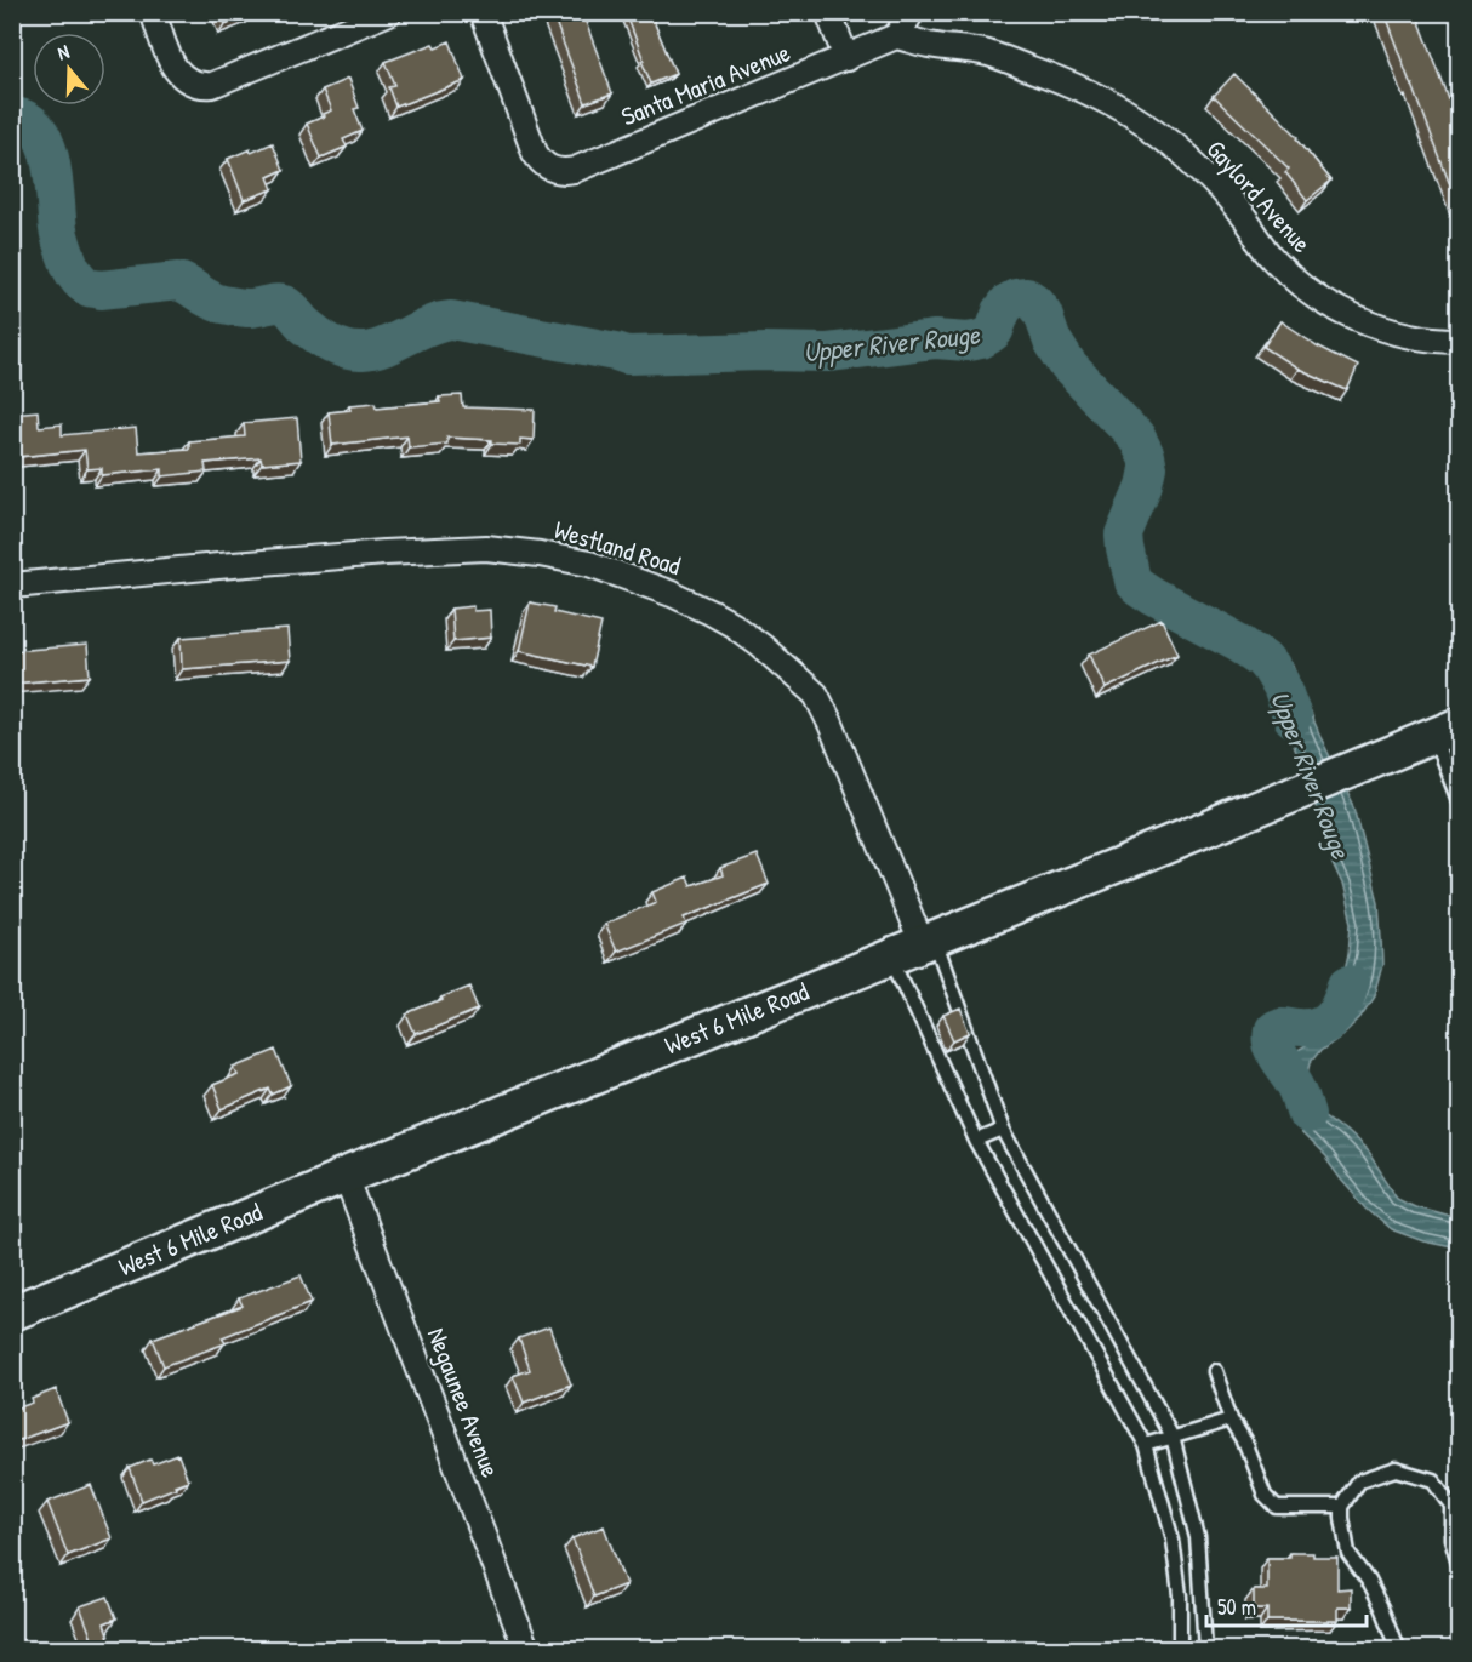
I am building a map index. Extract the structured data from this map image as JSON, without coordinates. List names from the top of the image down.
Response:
{
  "streets": {
    "main road": ["West 6 Mile Road"],
    "street": [
      "Santa Maria Avenue",
      "Gaylord Avenue",
      "Westland Road",
      "Negaunee Avenue"
    ]
  },
  "crossings": [
    ["Santa Maria Avenue", "Gaylord Avenue"],
    ["Westland Road", "West 6 Mile Road"],
    ["West 6 Mile Road", "Negaunee Avenue"]
  ],
  "water": ["Upper River Rouge"],
  "scale_bar": "50 m",
  "north": "top"
}
